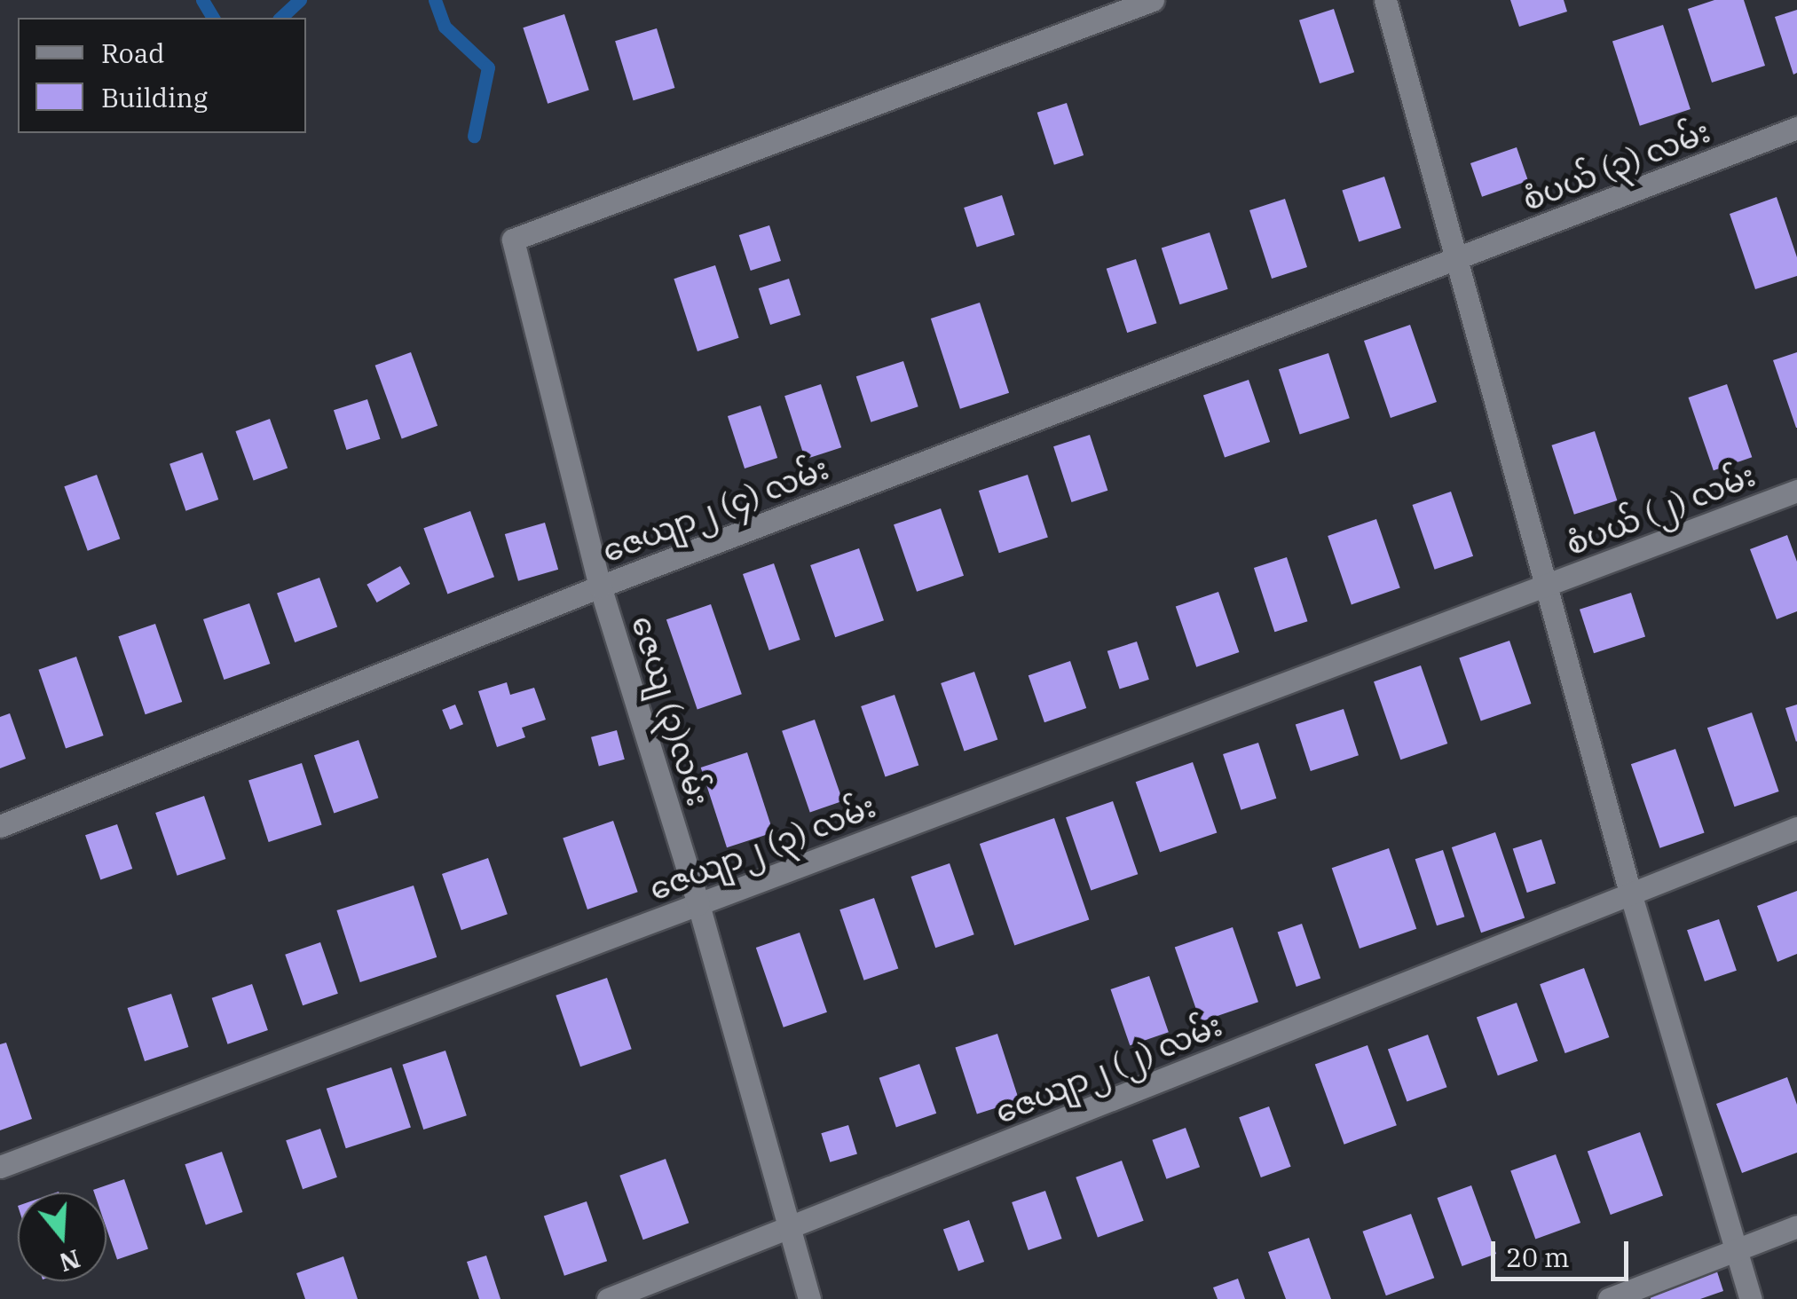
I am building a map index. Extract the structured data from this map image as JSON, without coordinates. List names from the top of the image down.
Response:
{
  "streets": {
    "street": [
      "စံပယ် (၃) လမ်း",
      "ဇေယျာ၂ (၄) လမ်း",
      "စံပယ် (၂) လမ်း",
      "ဇေယျ (၃)လမ်း",
      "ဇေယျာ၂ (၃) လမ်း",
      "ဇေယျာ၂ (၂) လမ်း"
    ]
  },
  "crossings": [
    ["စံပယ် (၃) လမ်း", "ဇေယျာ၂ (၄) လမ်း"],
    ["ဇေယျာ၂ (၄) လမ်း", "ဇေယျ (၃)လမ်း"],
    ["စံပယ် (၂) လမ်း", "ဇေယျာ၂ (၃) လမ်း"],
    ["ဇေယျ (၃)လမ်း", "ဇေယျာ၂ (၃) လမ်း"],
    ["ဇေယျ (၃)လမ်း", "ဇေယျာ၂ (၂) လမ်း"]
  ],
  "legend": ["Road", "Building"],
  "scale_bar": "20 m",
  "north": "bottom"
}
